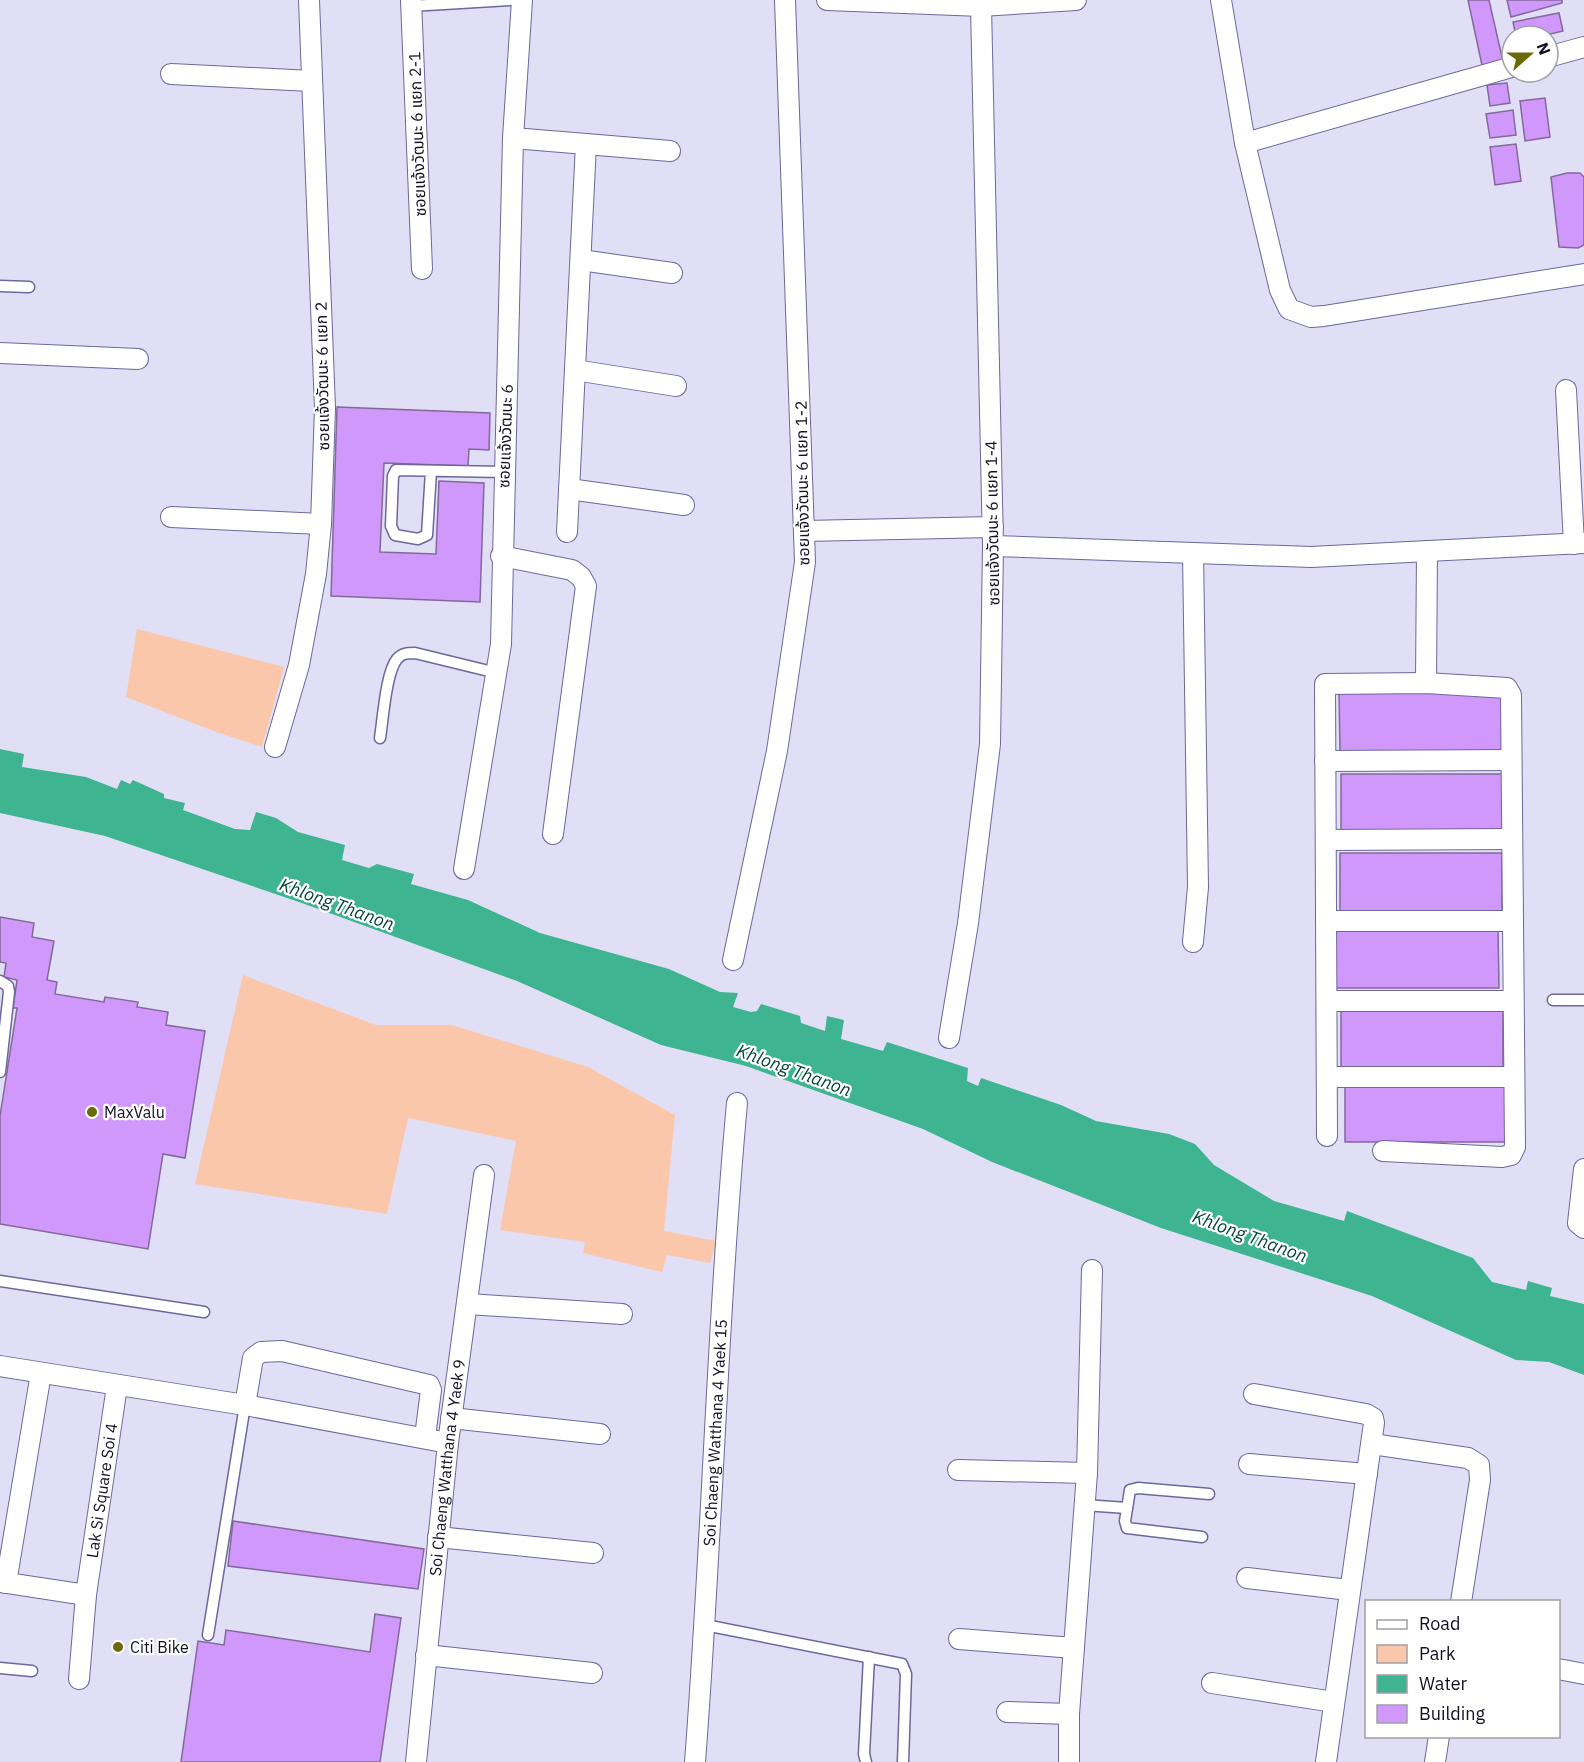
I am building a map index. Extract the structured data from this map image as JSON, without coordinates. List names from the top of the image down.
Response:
{
  "streets": {
    "street": [
      "ซอยแจ้งวัฒนะ 6 แยก 2-1",
      "ซอยแจ้งวัฒนะ 6 แยก 2",
      "ซอยแจ้งวัฒนะ 6",
      "ซอยแจ้งวัฒนะ 6 แยก 1-2",
      "ซอยแจ้งวัฒนะ 6 แยก 1-4",
      "Soi Chaeng Watthana 4 Yaek 15",
      "Soi Chaeng Watthana 4 Yaek 9",
      "Lak Si Square Soi 4"
    ]
  },
  "water": ["Khlong Thanon"],
  "places": ["MaxValu", "Citi Bike"],
  "legend": [
    "Road",
    "Park",
    "Water",
    "Building"
  ],
  "north": "right"
}
